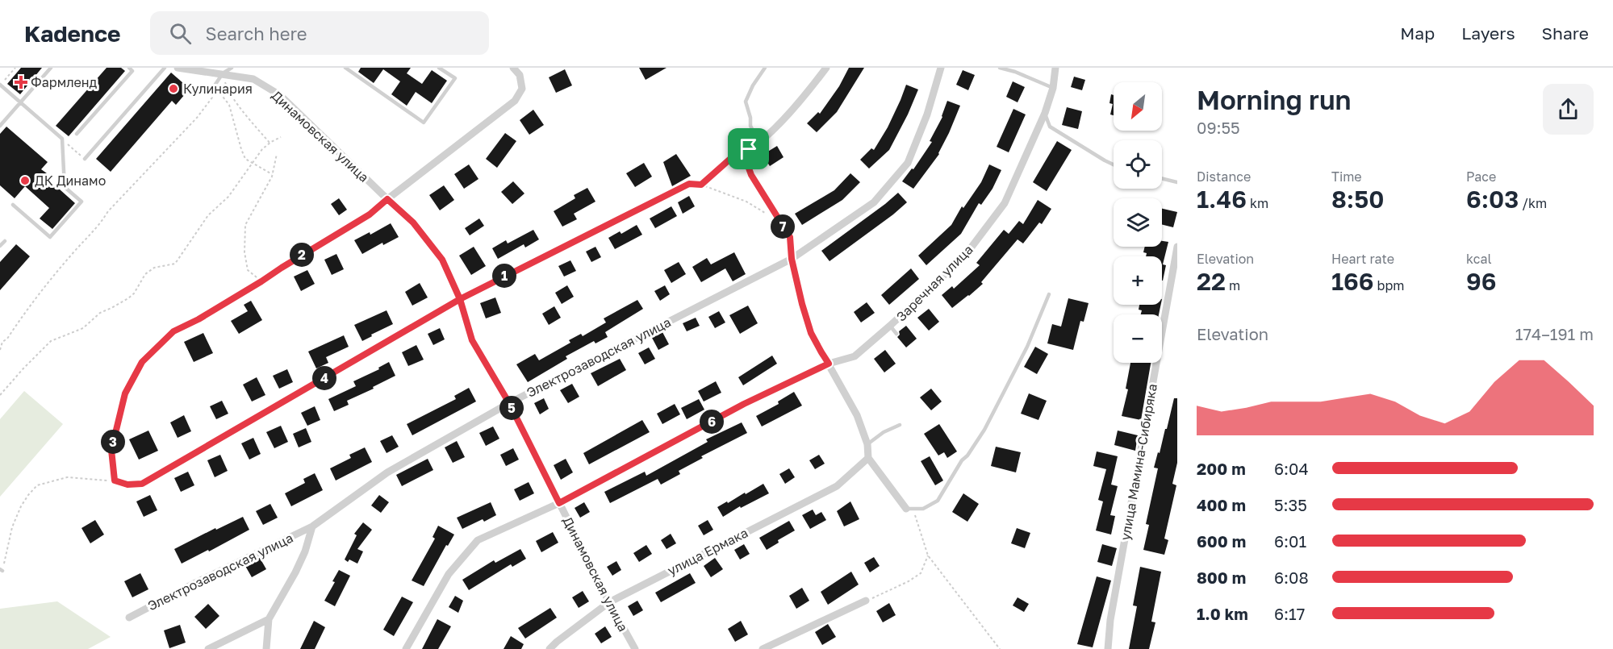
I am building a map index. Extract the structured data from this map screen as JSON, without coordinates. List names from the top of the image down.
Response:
{
  "streets": {
    "street": [
      "Динамовская улица",
      "Заречная улица",
      "Электрозаводская улица",
      "улица Мамина-Сибиряка",
      "улица Ермака"
    ]
  },
  "crossings": [
    ["Динамовская улица", "Заречная улица"],
    ["Динамовская улица", "Электрозаводская улица"],
    ["Динамовская улица", "улица Ермака"]
  ],
  "places": {
    "health": ["Фармленд"],
    "other": ["Кулинария", "ДК Динамо"]
  },
  "north": "bottom left",
  "page": {
    "header": "Kadence",
    "search": "Search here",
    "nav": ["Map", "Layers", "Share"],
    "heading": ["Morning run", "09:55"],
    "map_buttons": ["+", "−"],
    "stats": [
      ["Distance", "1.46 km"],
      ["Time", "8:50"],
      ["Pace", "6:03 /km"],
      ["Elevation", "22 m"],
      ["Heart rate", "166 bpm"],
      ["kcal", "96"]
    ],
    "pins": [
      "7",
      "2",
      "1",
      "4",
      "5",
      "6",
      "3"
    ],
    "chart": ["Elevation", "174–191 m"],
    "list": [
      {
        "name": "200 m",
        "note": "6:04"
      },
      {
        "name": "400 m",
        "note": "5:35"
      },
      {
        "name": "600 m",
        "note": "6:01"
      },
      {
        "name": "800 m",
        "note": "6:08"
      },
      {
        "name": "1.0 km",
        "note": "6:17"
      }
    ]
  }
}
